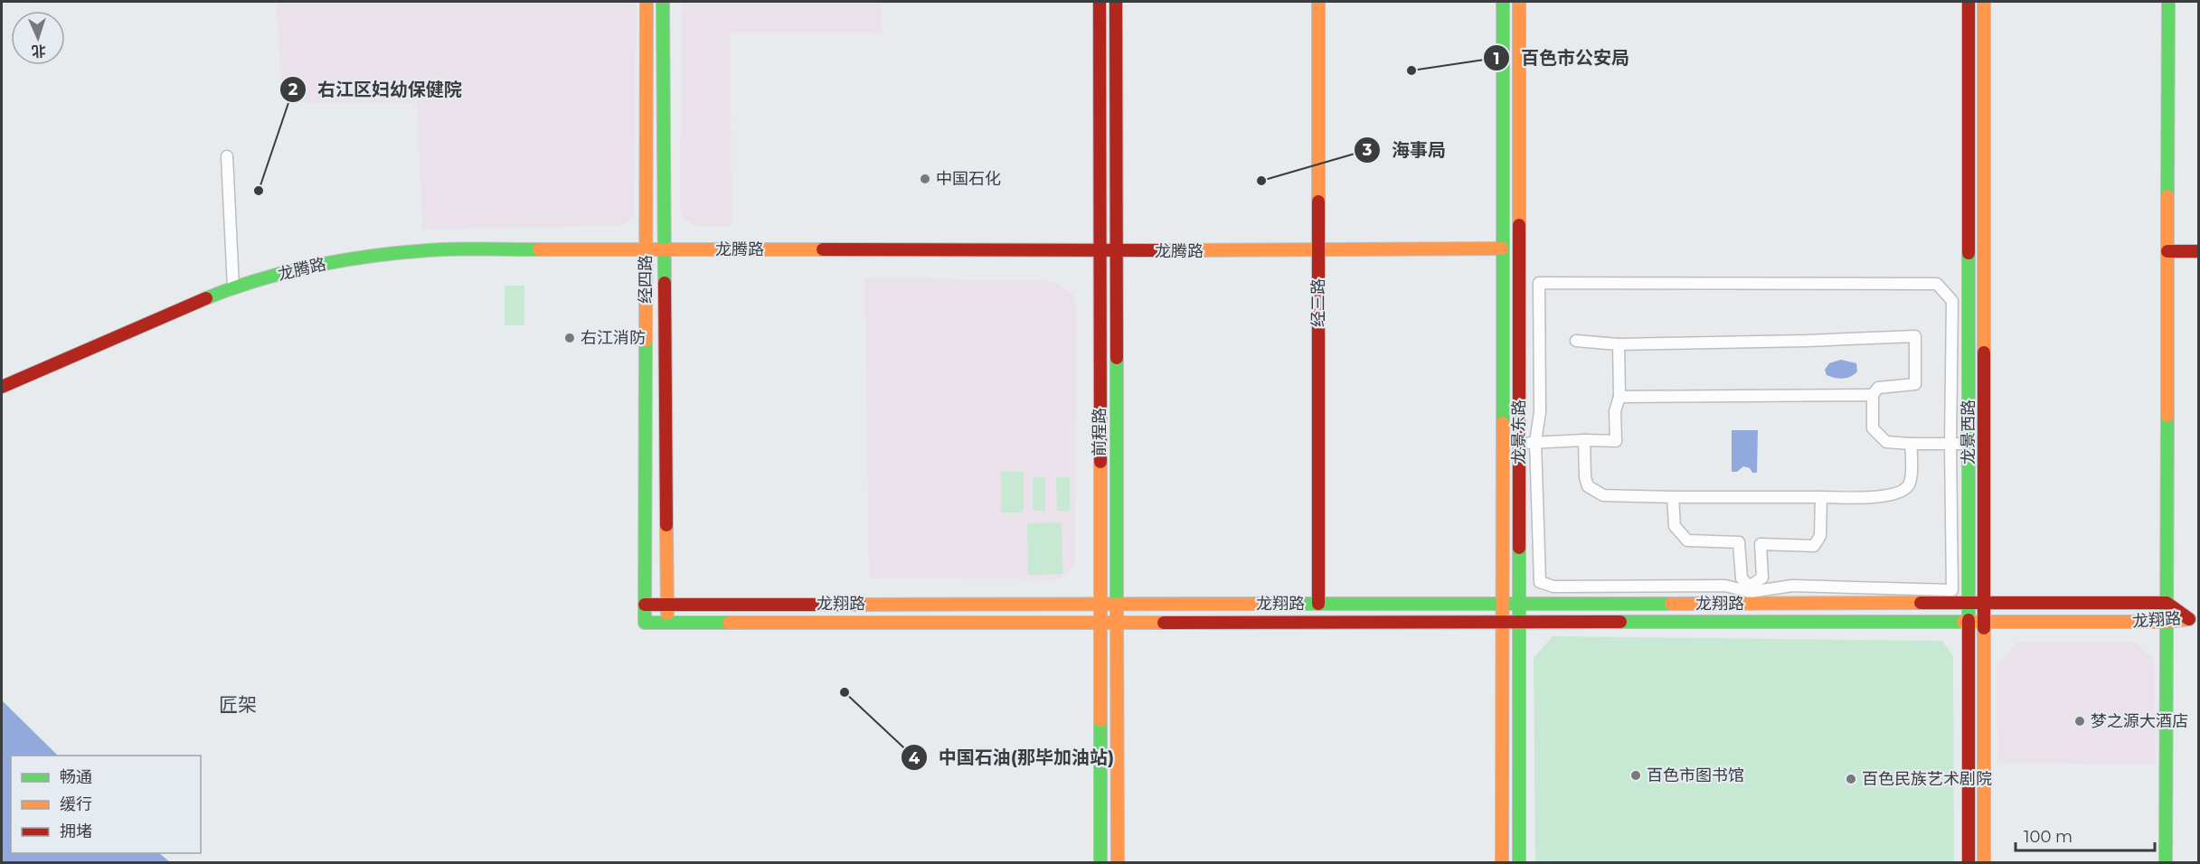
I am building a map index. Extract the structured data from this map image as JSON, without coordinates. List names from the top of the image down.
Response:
{
  "streets": {
    "street": [
      "龙腾路",
      "经四路",
      "经三路",
      "前程路",
      "龙景东路",
      "龙景西路",
      "龙翔路"
    ]
  },
  "crossings": [
    ["龙腾路", "经四路"],
    ["龙腾路", "经三路"],
    ["龙腾路", "前程路"],
    ["龙腾路", "龙景东路"],
    ["经四路", "龙翔路"],
    ["经三路", "龙翔路"],
    ["前程路", "龙翔路"],
    ["龙景东路", "龙翔路"],
    ["龙景西路", "龙翔路"]
  ],
  "districts": ["匠架"],
  "places": [
    "百色市公安局",
    "中国石化",
    "海事局",
    "右江区妇幼保健院",
    "右江消防",
    "中国石油(那毕加油站)",
    "梦之源大酒店",
    "百色市图书馆",
    "百色民族艺术剧院"
  ],
  "legend": ["畅通", "缓行", "拥堵"],
  "scale_bar": "100 m",
  "north": "bottom"
}
